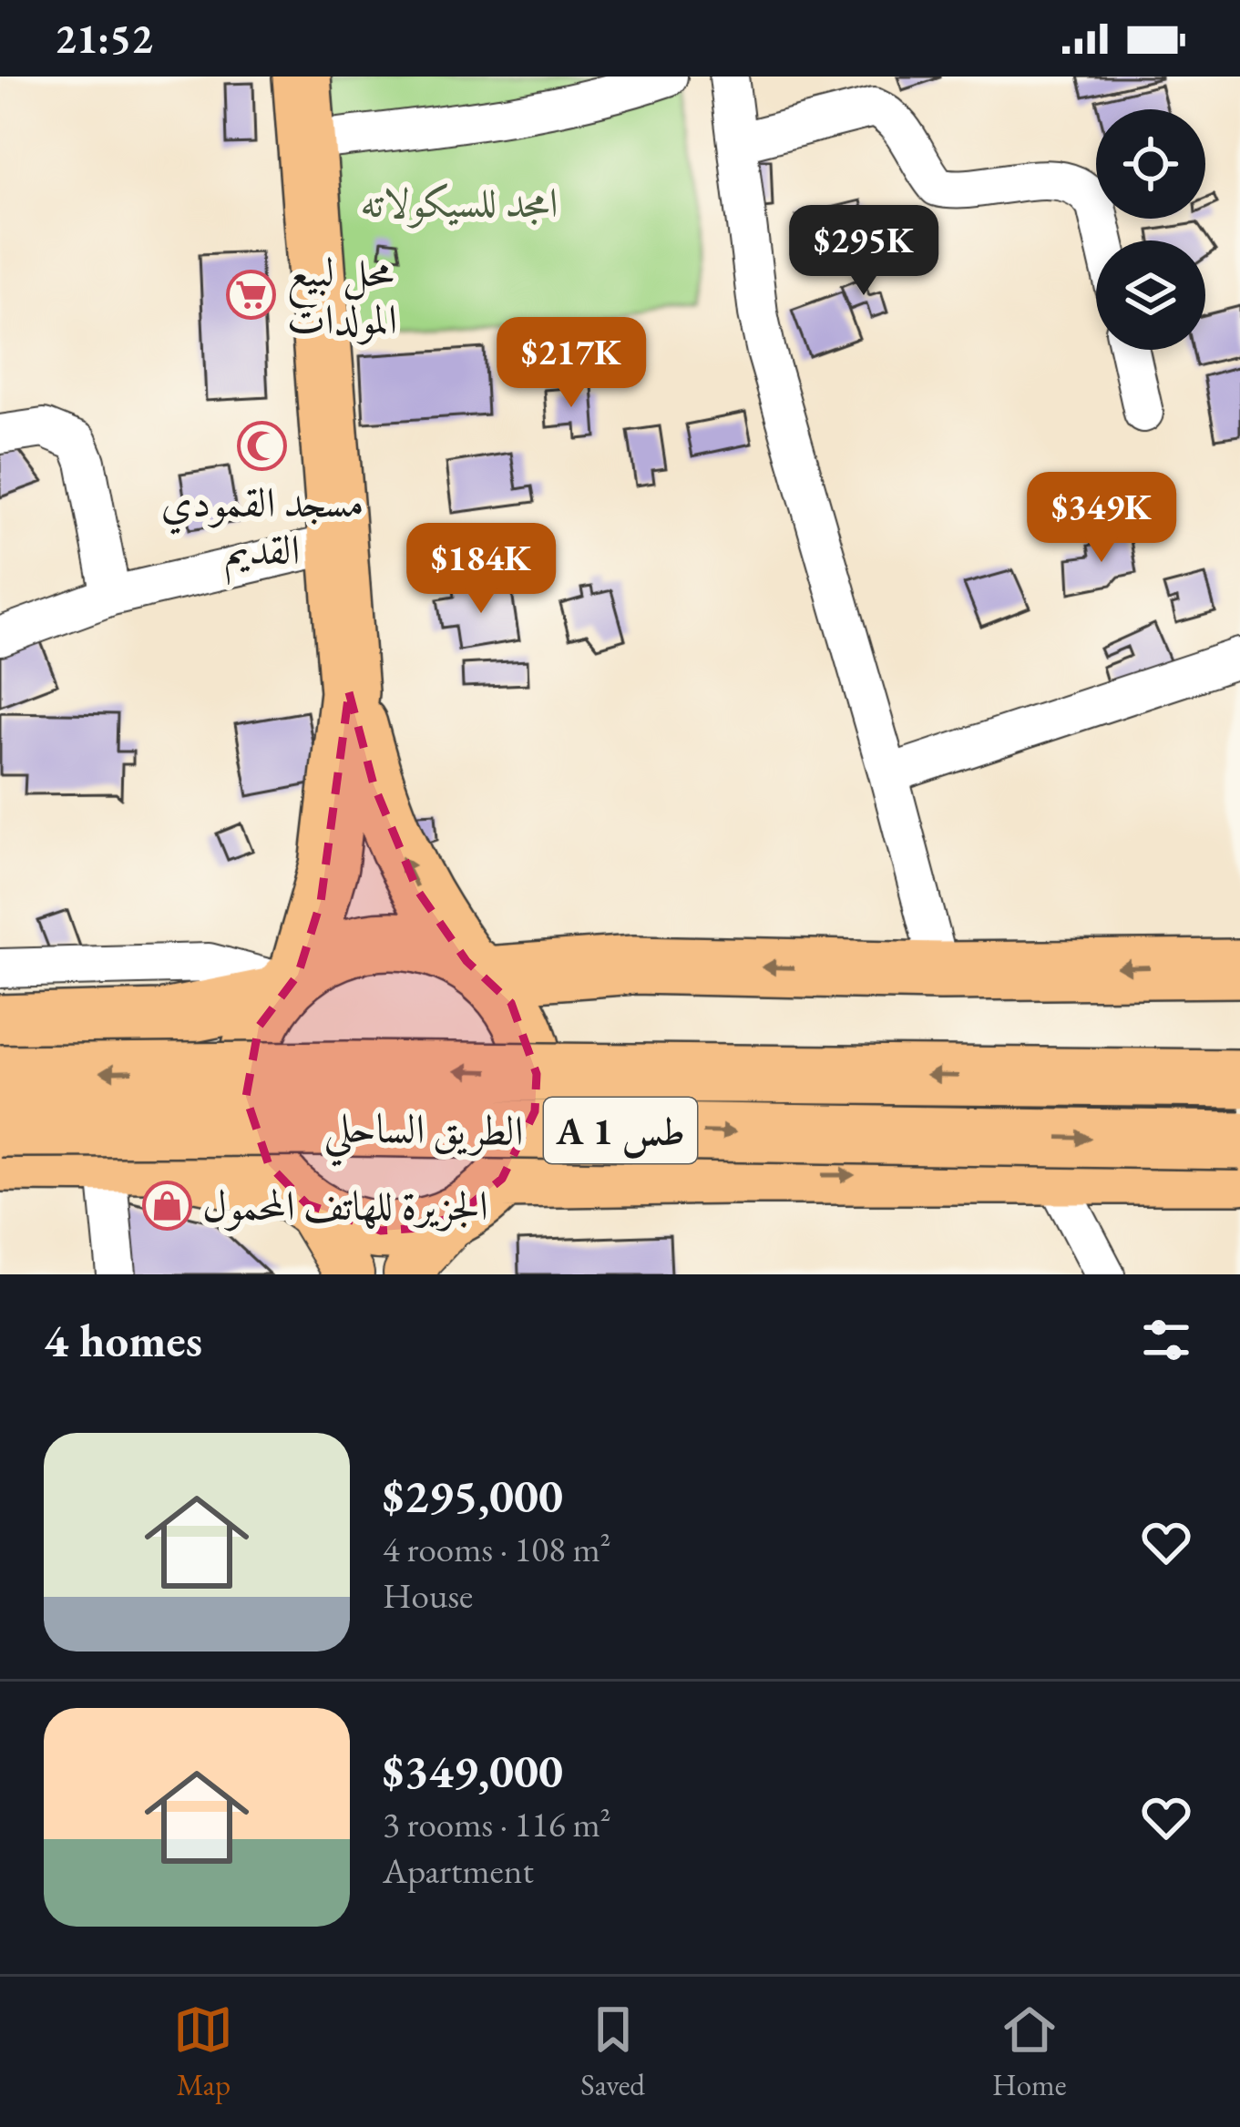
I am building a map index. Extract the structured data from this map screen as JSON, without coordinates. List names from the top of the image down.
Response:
{
  "streets": {
    "highway": ["الطريق الساحلي", "A 1 طس"]
  },
  "parks": ["امجد للسيكولاته"],
  "places": {
    "supermarket": ["محل لبيع المولدات"],
    "mosque": ["مسجد القمودي القديم"],
    "shop": ["الجزيرة للهاتف المحمول"]
  },
  "page": {
    "status": "21:52",
    "price": [
      "$295K",
      "$217K",
      "$349K",
      "$184K"
    ],
    "heading": "4 homes",
    "list": [
      {
        "name": "$295,000",
        "note": "4 rooms · 108 m² · House"
      },
      {
        "name": "$349,000",
        "note": "3 rooms · 116 m² · Apartment"
      }
    ],
    "tabs": ["Map", "Saved", "Home"]
  }
}
